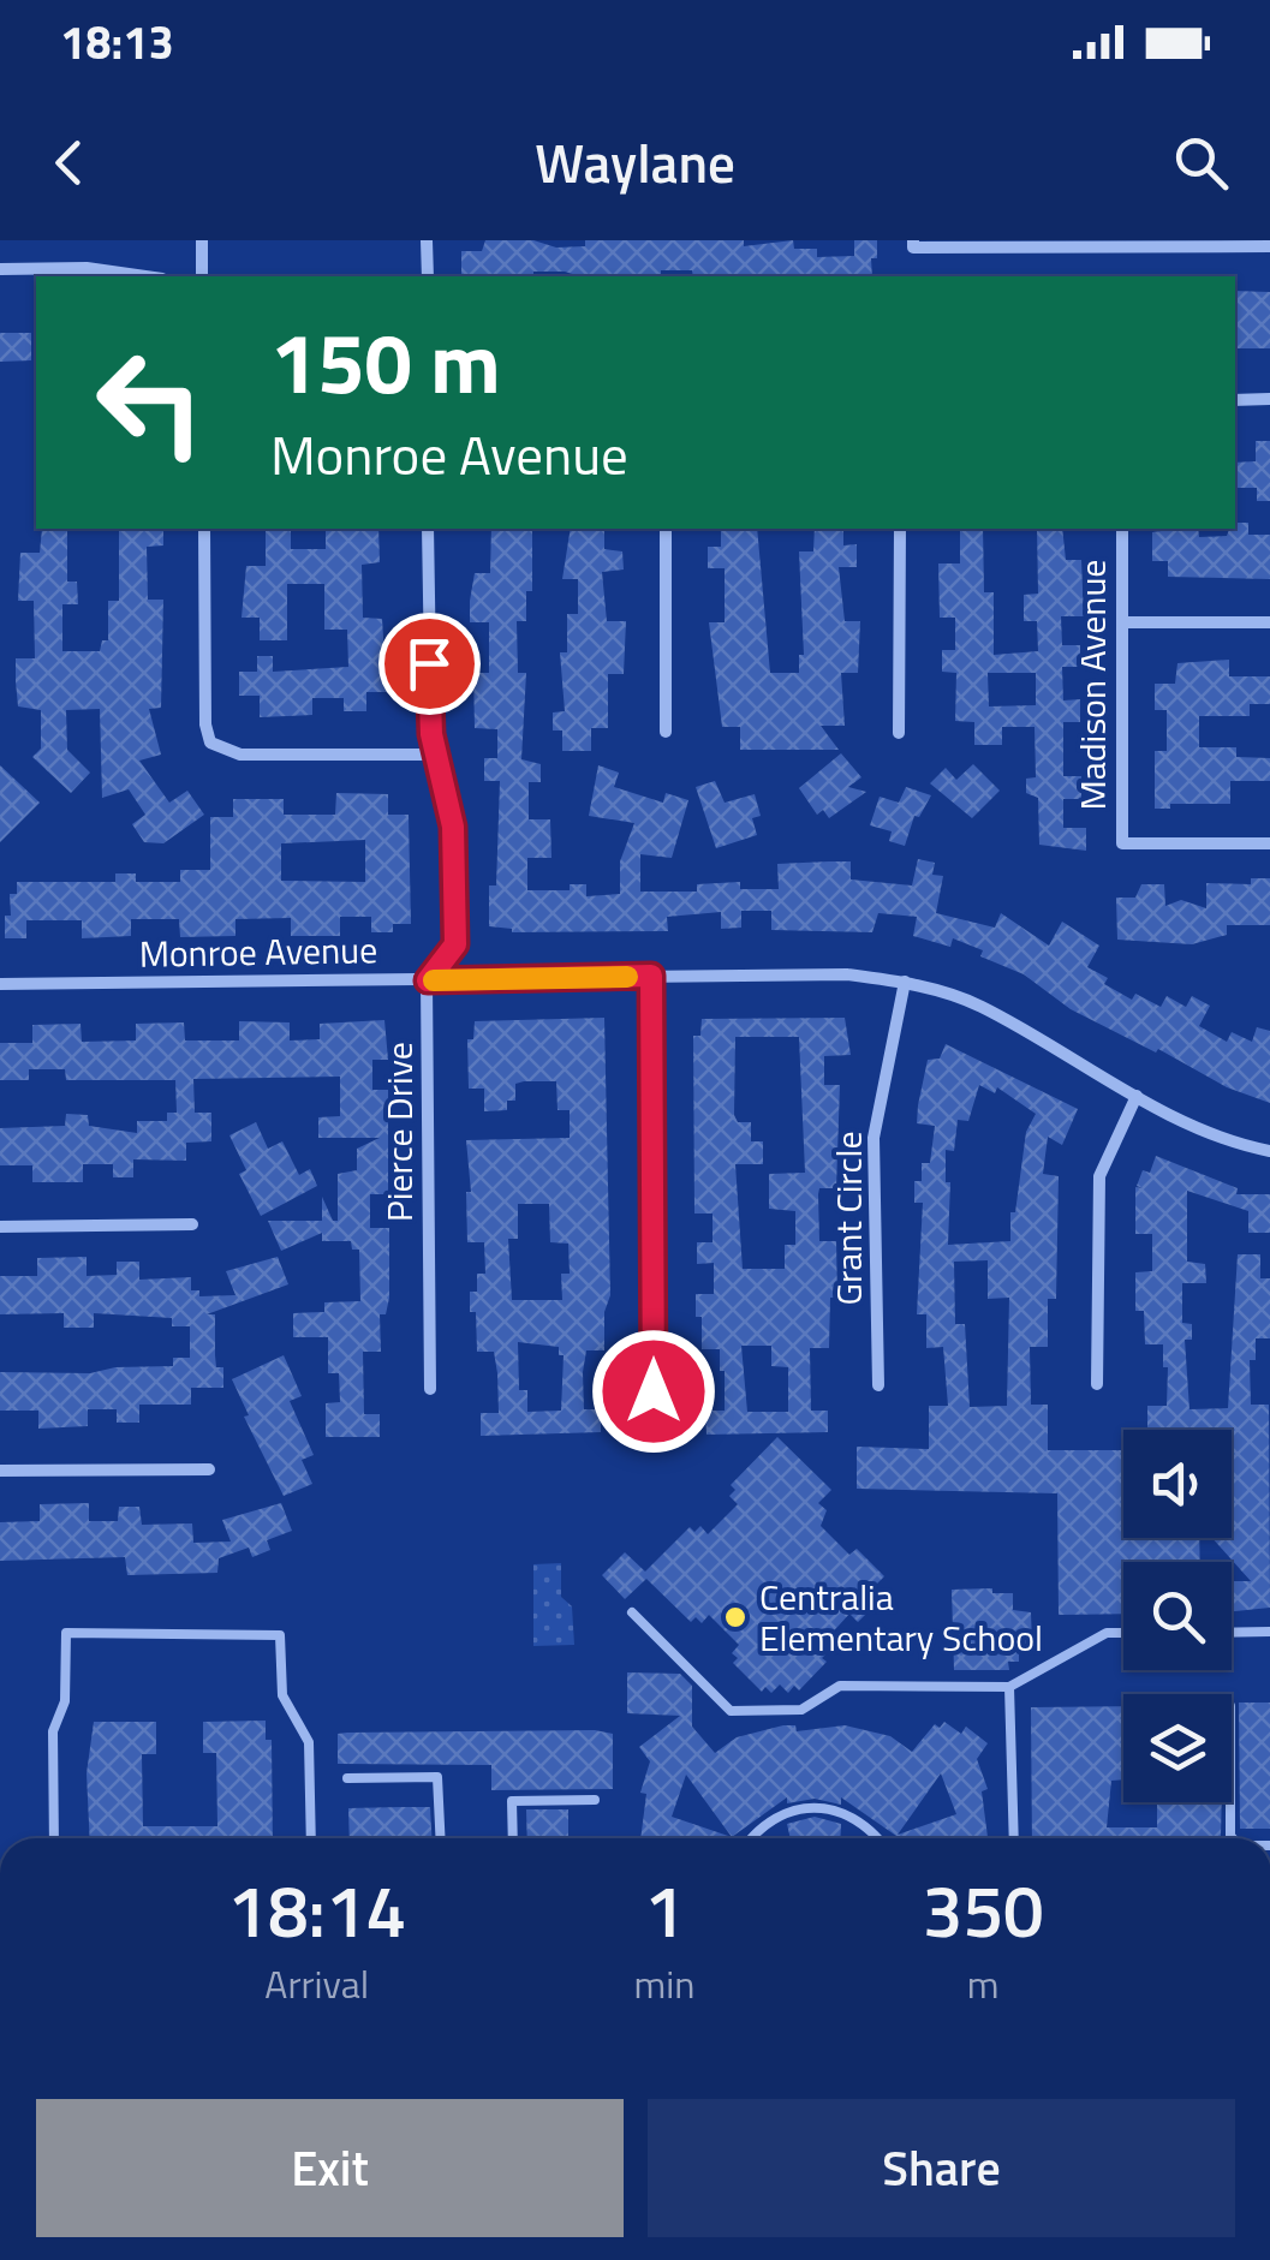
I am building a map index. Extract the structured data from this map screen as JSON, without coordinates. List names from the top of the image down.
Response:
{
  "streets": {
    "street": [
      "Madison Avenue",
      "Monroe Avenue",
      "Pierce Drive",
      "Grant Circle"
    ]
  },
  "crossings": [
    ["Monroe Avenue", "Pierce Drive"],
    ["Monroe Avenue", "Grant Circle"]
  ],
  "places": ["Centralia Elementary School"],
  "page": {
    "status": "18:13",
    "header": "Waylane",
    "turn": ["150 m", "Monroe Avenue"],
    "eta": [
      "18:14",
      "Arrival",
      "1",
      "min",
      "350",
      "m"
    ],
    "buttons": ["Exit", "Share"]
  }
}
